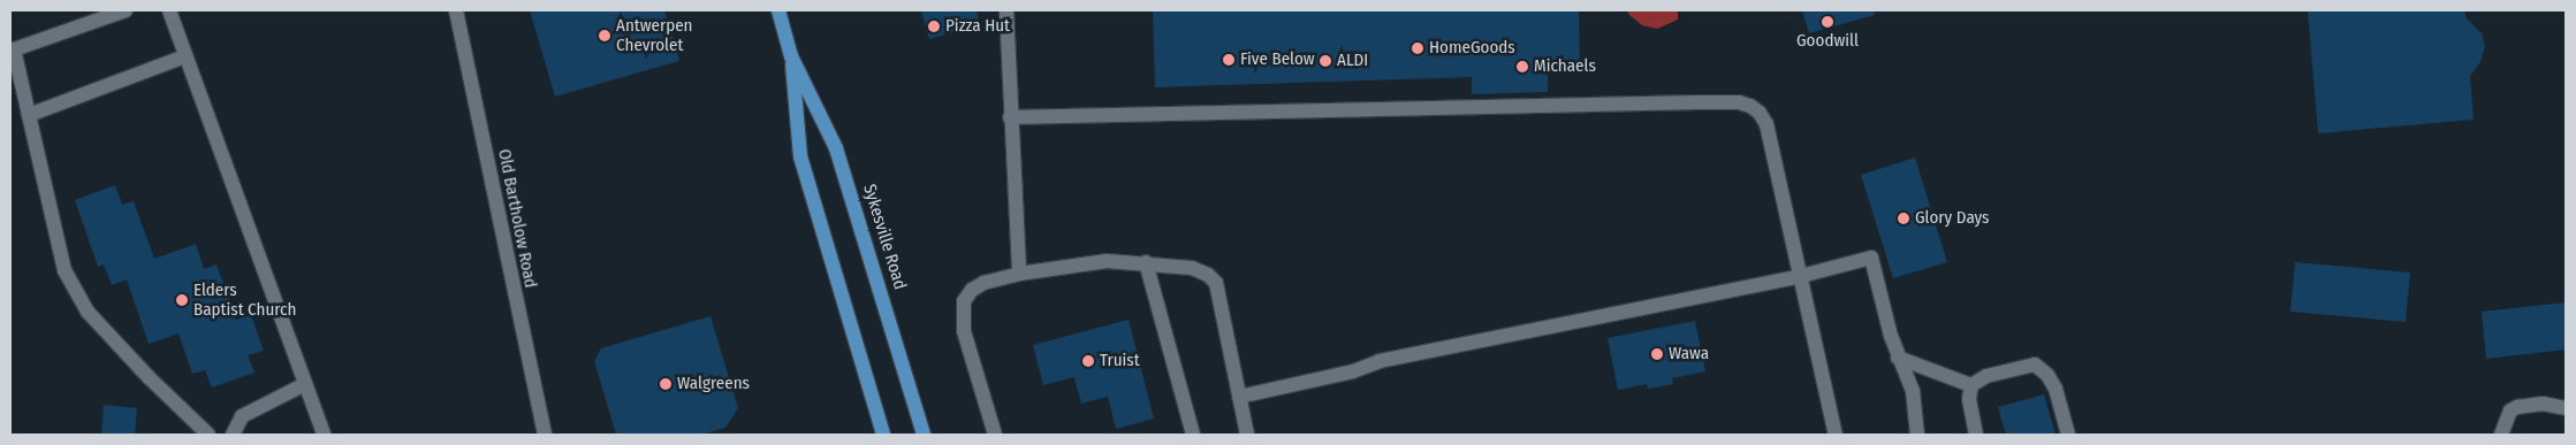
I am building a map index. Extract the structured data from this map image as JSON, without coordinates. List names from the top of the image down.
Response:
{
  "streets": {
    "main road": ["Sykesville Road"],
    "street": ["Old Bartholow Road"]
  },
  "places": [
    "Goodwill",
    "Pizza Hut",
    "Antwerpen Chevrolet",
    "HomeGoods",
    "Five Below",
    "ALDI",
    "Michaels",
    "Glory Days",
    "Elders Baptist Church",
    "Wawa",
    "Truist",
    "Walgreens"
  ]
}
